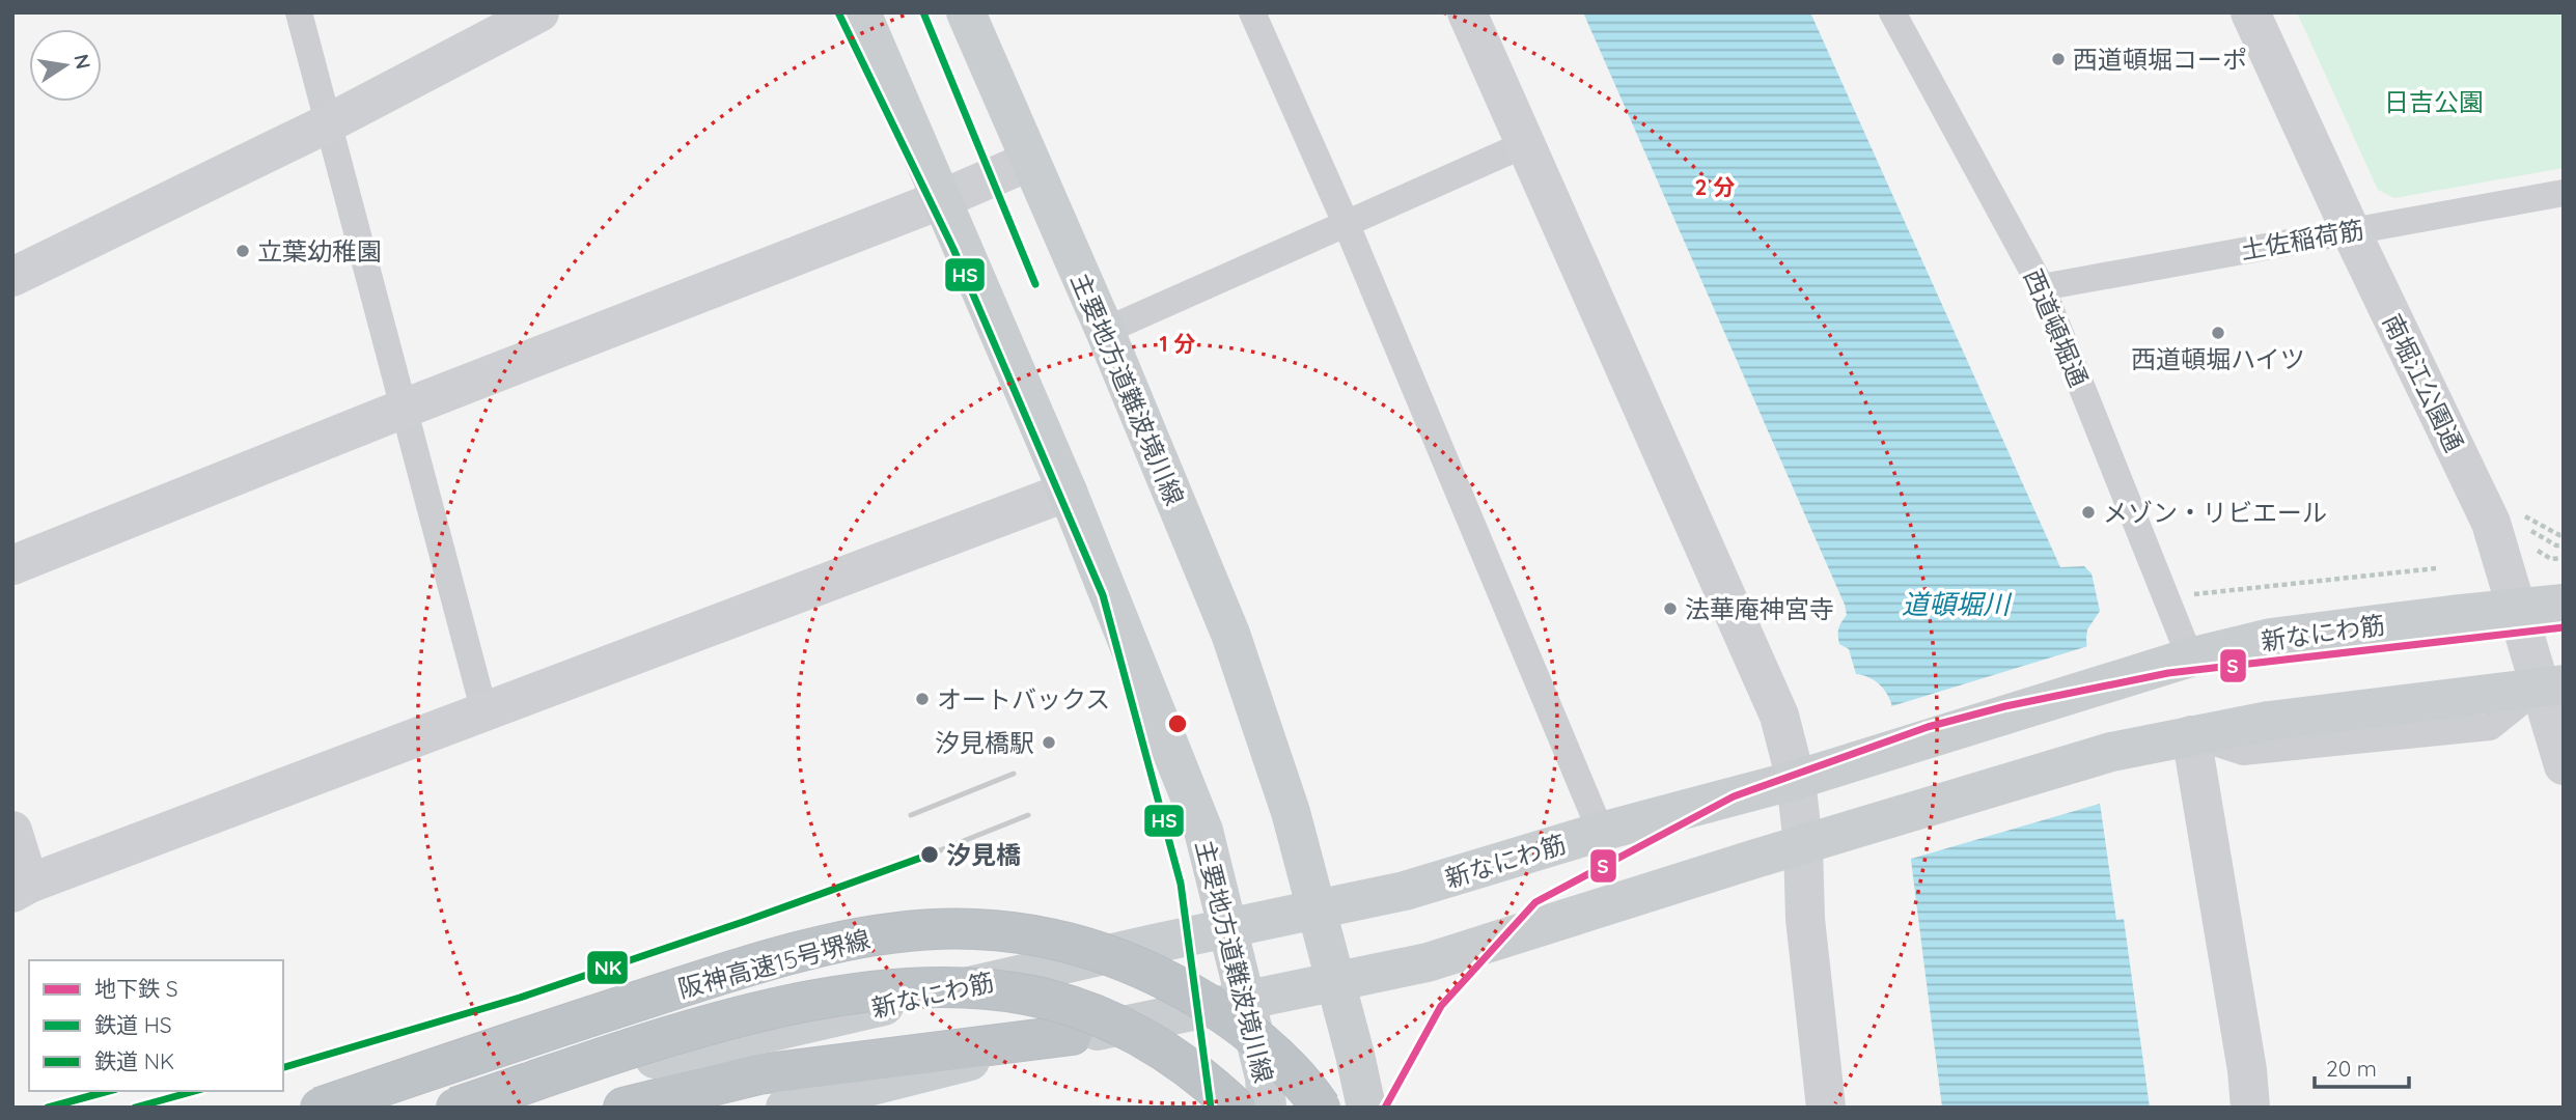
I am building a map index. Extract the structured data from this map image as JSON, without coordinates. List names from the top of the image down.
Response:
{
  "streets": {
    "highway": ["阪神高速15号堺線"],
    "main road": ["主要地方道難波境川線", "新なにわ筋"],
    "street": ["土佐稲荷筋", "西道頓堀通", "南堀江公園通"]
  },
  "crossings": [
    ["土佐稲荷筋", "西道頓堀通"],
    ["土佐稲荷筋", "南堀江公園通"],
    ["西道頓堀通", "新なにわ筋"],
    ["南堀江公園通", "新なにわ筋"],
    ["主要地方道難波境川線", "新なにわ筋"]
  ],
  "water": ["道頓堀川"],
  "parks": ["日吉公園"],
  "places": [
    "西道頓堀コーポ",
    "立葉幼稚園",
    "西道頓堀ハイツ",
    "メゾン・リビエール",
    "法華庵神宮寺",
    "オートバックス",
    "汐見橋駅",
    "汐見橋"
  ],
  "lines": ["rail line HS", "metro line S", "rail line NK"],
  "legend": ["地下鉄 S", "鉄道 HS", "鉄道 NK"],
  "scale_bar": "20 m",
  "north": "right",
  "rings": ["2 分", "1 分"]
}
